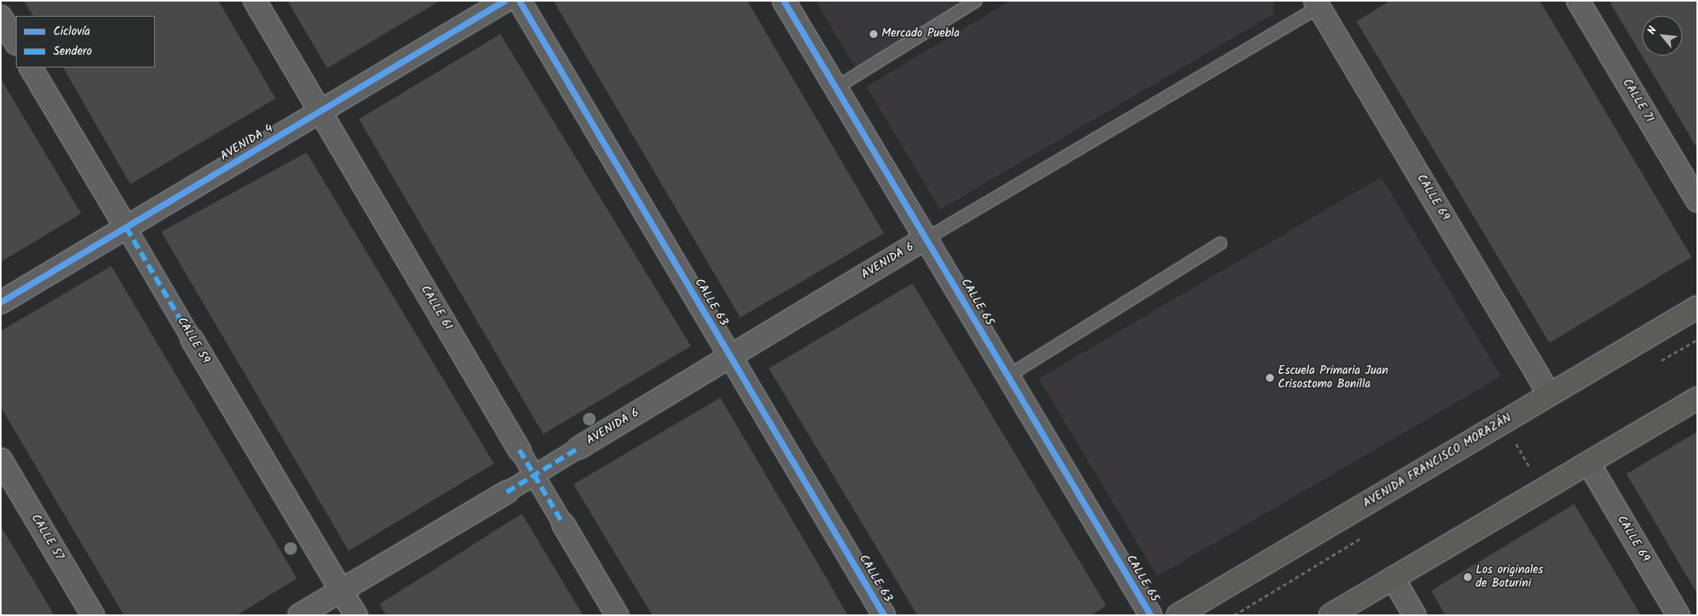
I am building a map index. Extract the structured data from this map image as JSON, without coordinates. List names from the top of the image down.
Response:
{
  "streets": {
    "main road": ["AVENIDA FRANCISCO MORAZÁN"],
    "street": [
      "CALLE 71",
      "AVENIDA 4",
      "CALLE 69",
      "AVENIDA 6",
      "CALLE 63",
      "CALLE 65",
      "CALLE 61",
      "CALLE 59",
      "CALLE 57"
    ]
  },
  "crossings": [
    ["AVENIDA 4", "CALLE 61"],
    ["AVENIDA 4", "CALLE 59"],
    ["CALLE 69", "AVENIDA FRANCISCO MORAZÁN"],
    ["AVENIDA 6", "CALLE 63"],
    ["AVENIDA 6", "CALLE 65"],
    ["AVENIDA 6", "CALLE 61"],
    ["AVENIDA 6", "CALLE 59"]
  ],
  "places": ["Mercado Puebla", "Escuela Primaria Juan Crisostomo Bonilla", "Los originales de Boturini"],
  "legend": ["Ciclovía", "Sendero"],
  "north": "top left"
}
